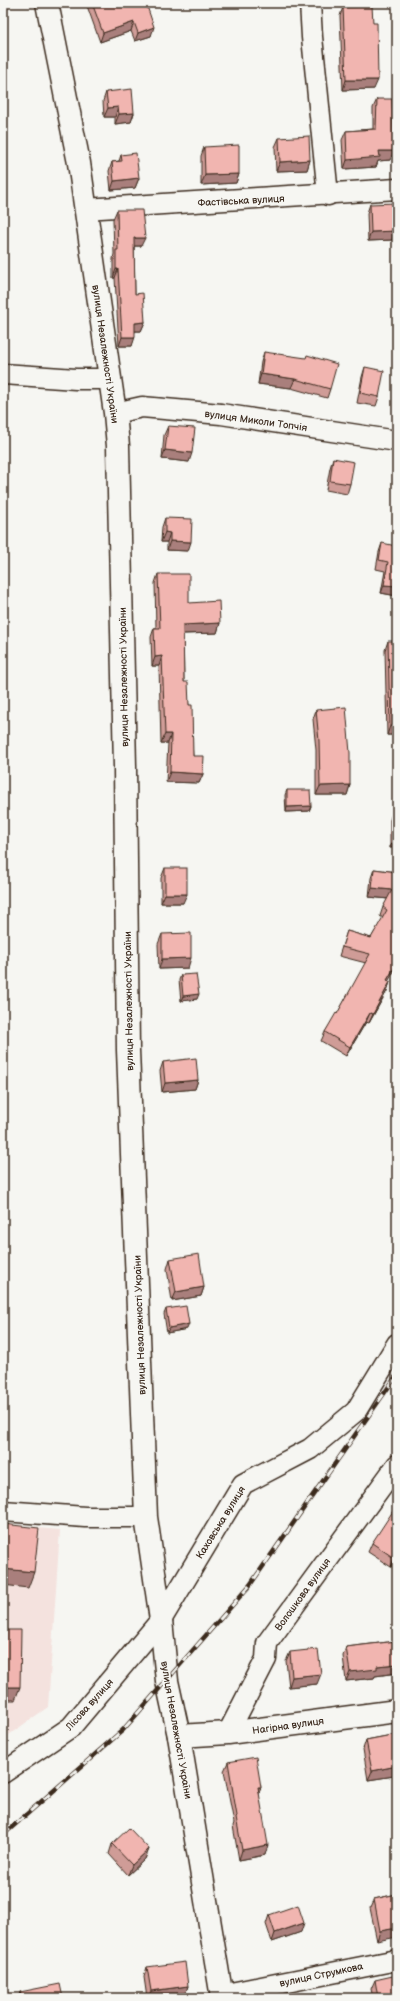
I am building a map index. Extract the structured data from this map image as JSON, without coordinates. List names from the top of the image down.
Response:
{
  "streets": {
    "street": [
      "Фастівська вулиця",
      "вулиця Незалежності України",
      "вулиця Миколи Топчія",
      "Каховська вулиця",
      "Волошкова вулиця",
      "Лісова вулиця",
      "Нагірна вулиця",
      "вулиця Струмкова"
    ]
  },
  "crossings": [
    ["Фастівська вулиця", "вулиця Незалежності України"],
    ["вулиця Незалежності України", "вулиця Миколи Топчія"],
    ["вулиця Незалежності України", "Каховська вулиця"],
    ["вулиця Незалежності України", "Лісова вулиця"],
    ["вулиця Незалежності України", "Нагірна вулиця"],
    ["вулиця Незалежності України", "вулиця Струмкова"],
    ["Каховська вулиця", "Лісова вулиця"],
    ["Волошкова вулиця", "Нагірна вулиця"]
  ]
}
